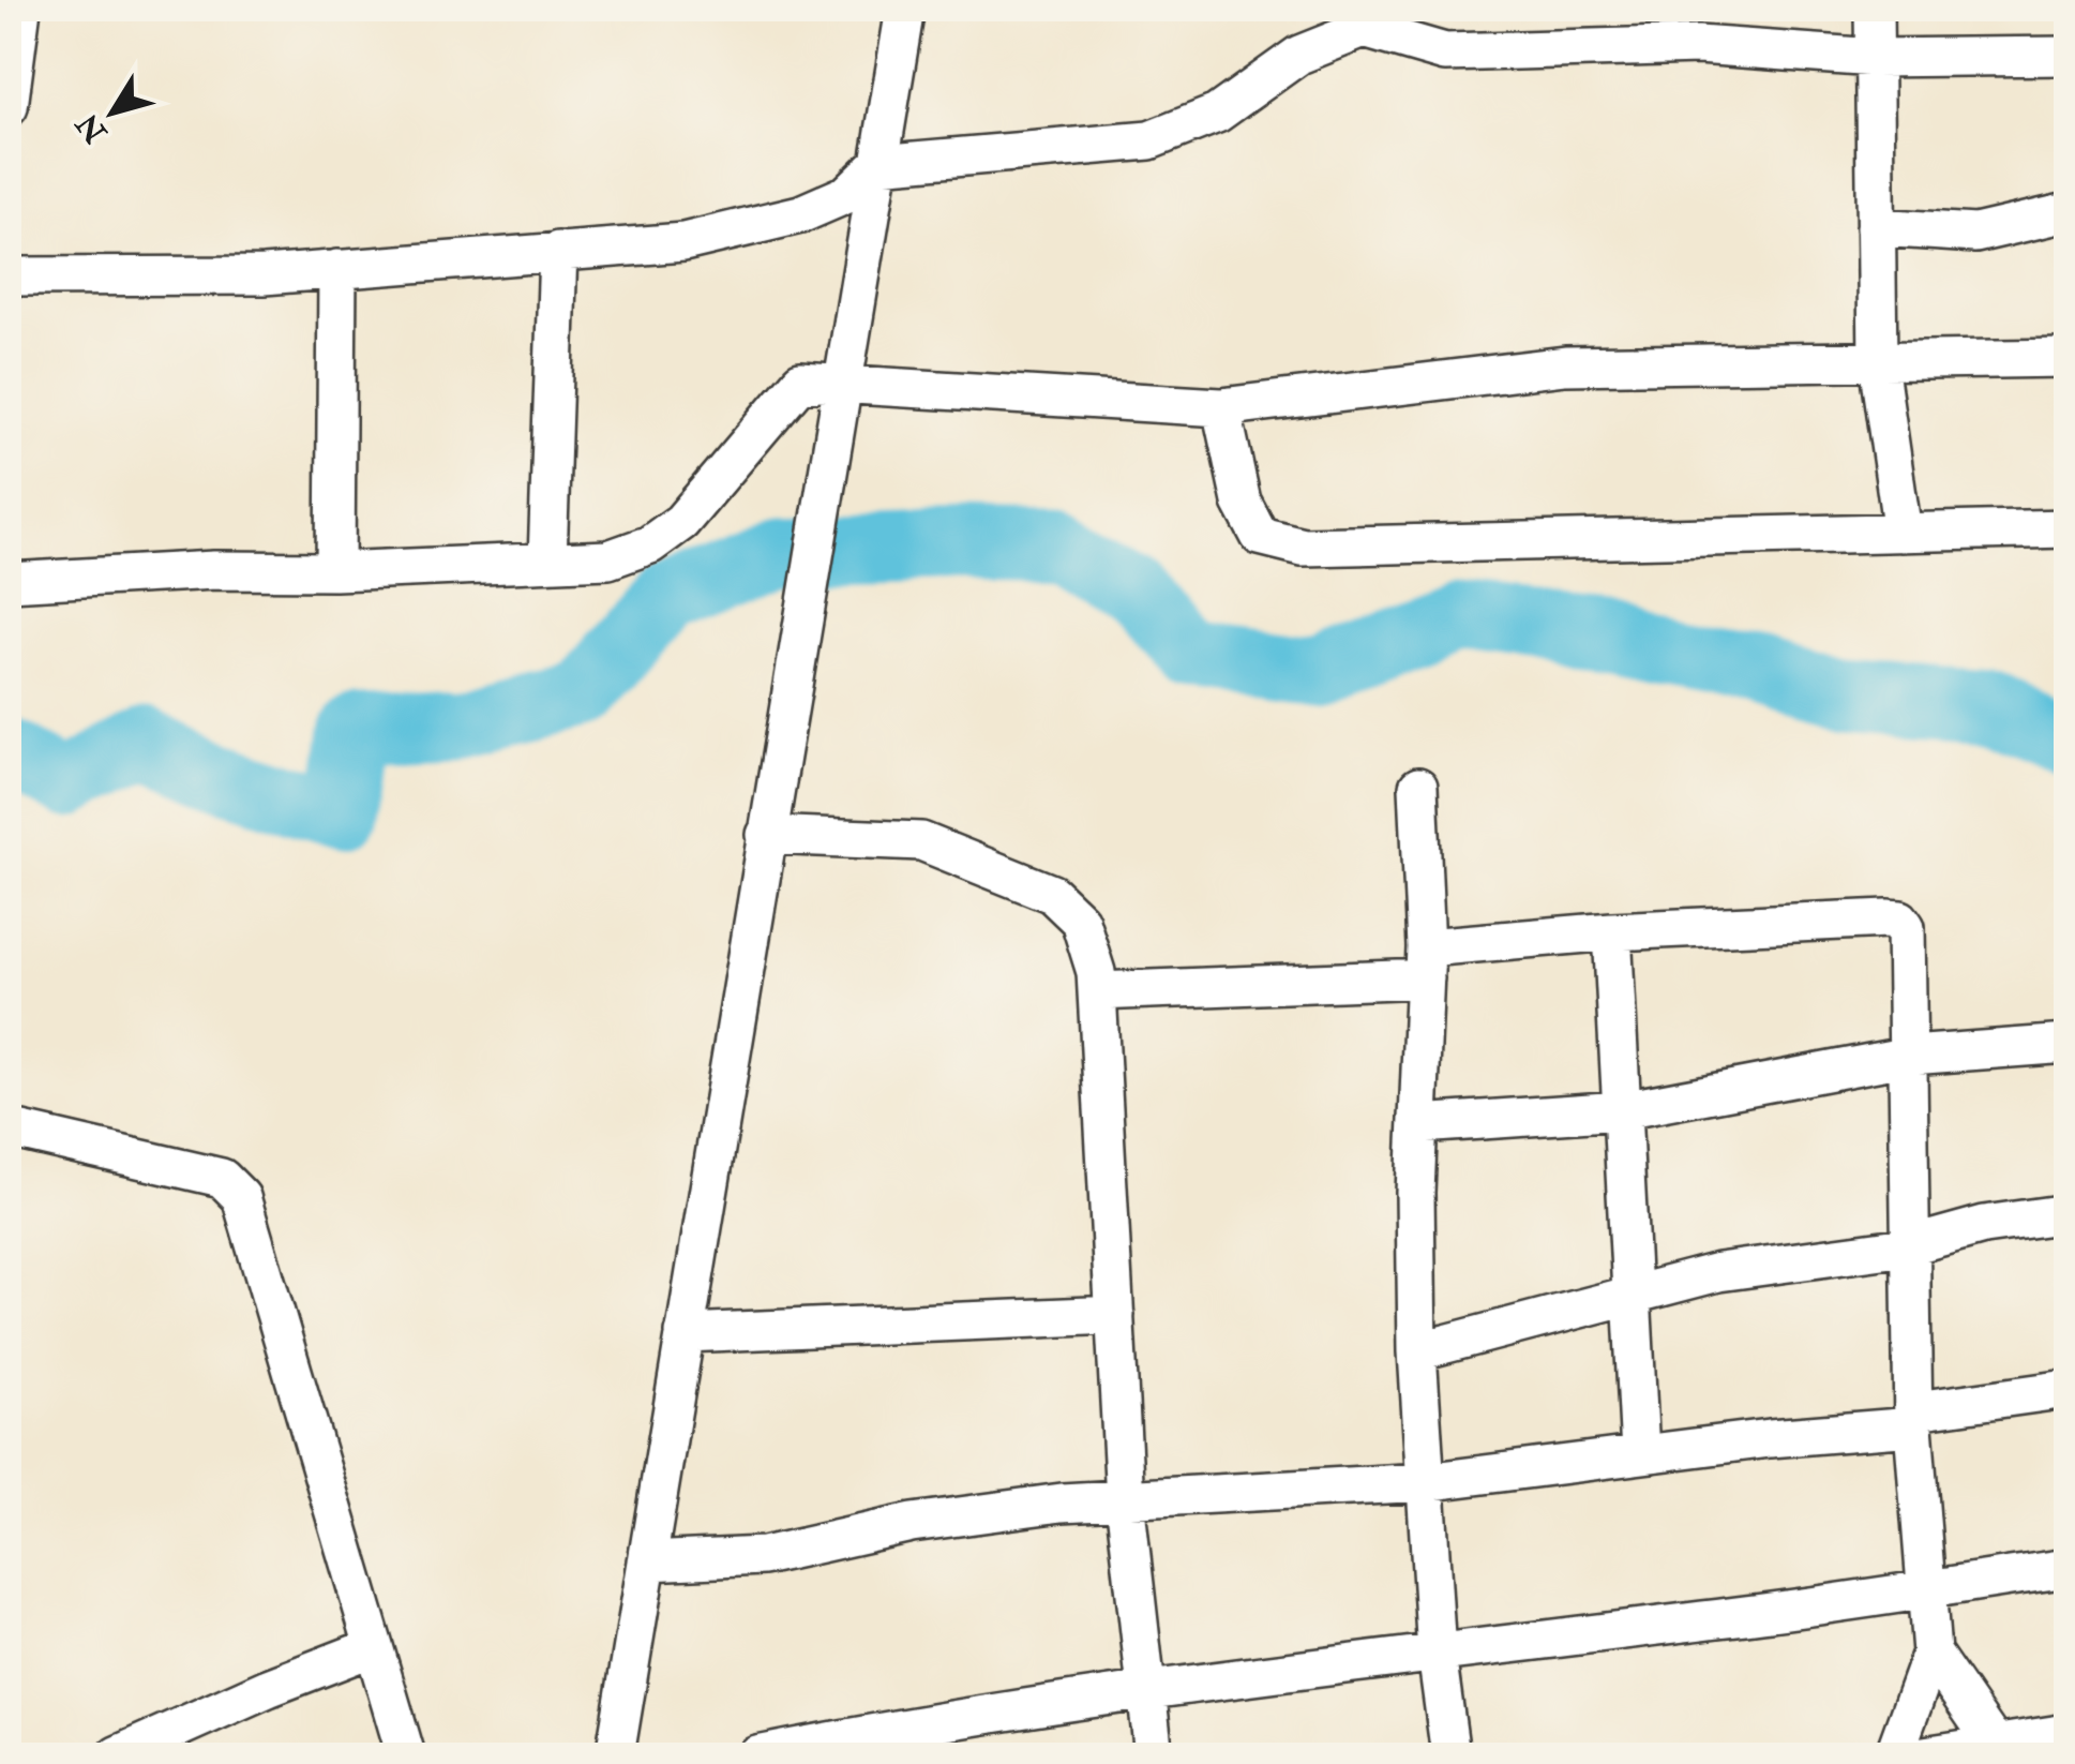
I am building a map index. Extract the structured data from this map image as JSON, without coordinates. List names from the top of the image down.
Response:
{
  "north": "bottom left"
}
